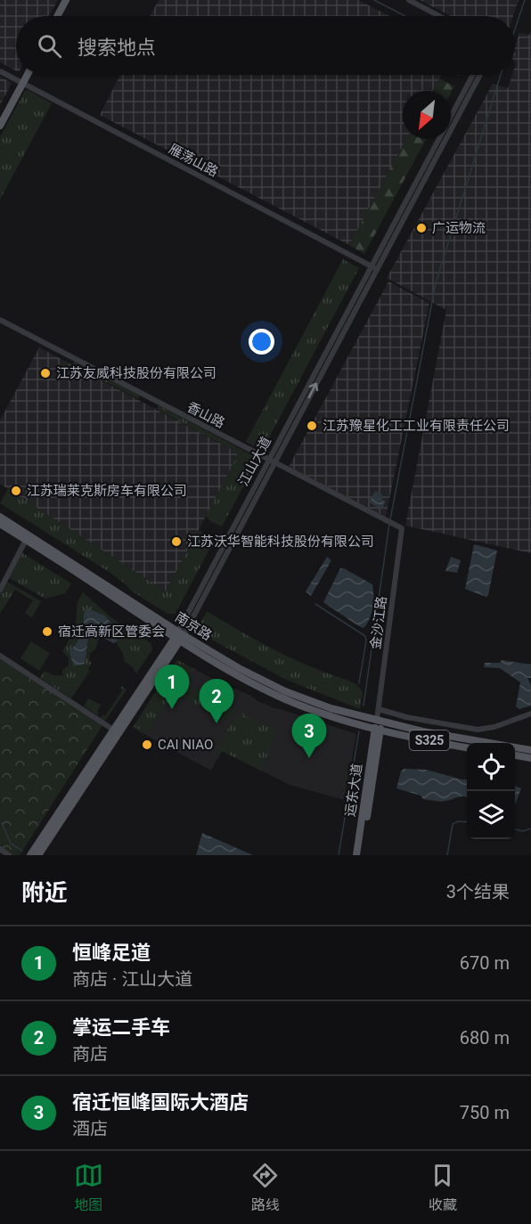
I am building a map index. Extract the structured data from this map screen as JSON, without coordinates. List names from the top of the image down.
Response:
{
  "streets": {
    "main road": [
      "江山大道",
      "南京路",
      "S325",
      "运东大道"
    ],
    "street": ["雁荡山路", "香山路", "金沙江路"]
  },
  "crossings": [
    ["雁荡山路", "江山大道"],
    ["香山路", "江山大道"],
    ["香山路", "金沙江路"],
    ["江山大道", "南京路"],
    ["金沙江路", "南京路"],
    ["金沙江路", "运东大道"],
    ["南京路", "S325"],
    ["南京路", "运东大道"]
  ],
  "places": [
    "广运物流",
    "江苏友威科技股份有限公司",
    "江苏豫星化工工业有限责任公司",
    "江苏瑞莱克斯房车有限公司",
    "江苏沃华智能科技股份有限公司",
    "宿迁高新区管委会",
    "CAI NIAO"
  ],
  "north": "bottom left",
  "page": {
    "search": "搜索地点",
    "pins": ["1", "2", "3"],
    "heading": ["附近", "3个结果"],
    "list": [
      {
        "mark": "1",
        "name": "恒峰足道",
        "note": "商店 · 江山大道",
        "value": "670 m"
      },
      {
        "mark": "2",
        "name": "掌运二手车",
        "note": "商店",
        "value": "680 m"
      },
      {
        "mark": "3",
        "name": "宿迁恒峰国际大酒店",
        "note": "酒店",
        "value": "750 m"
      }
    ],
    "nav": ["地图", "路线", "收藏"]
  }
}
